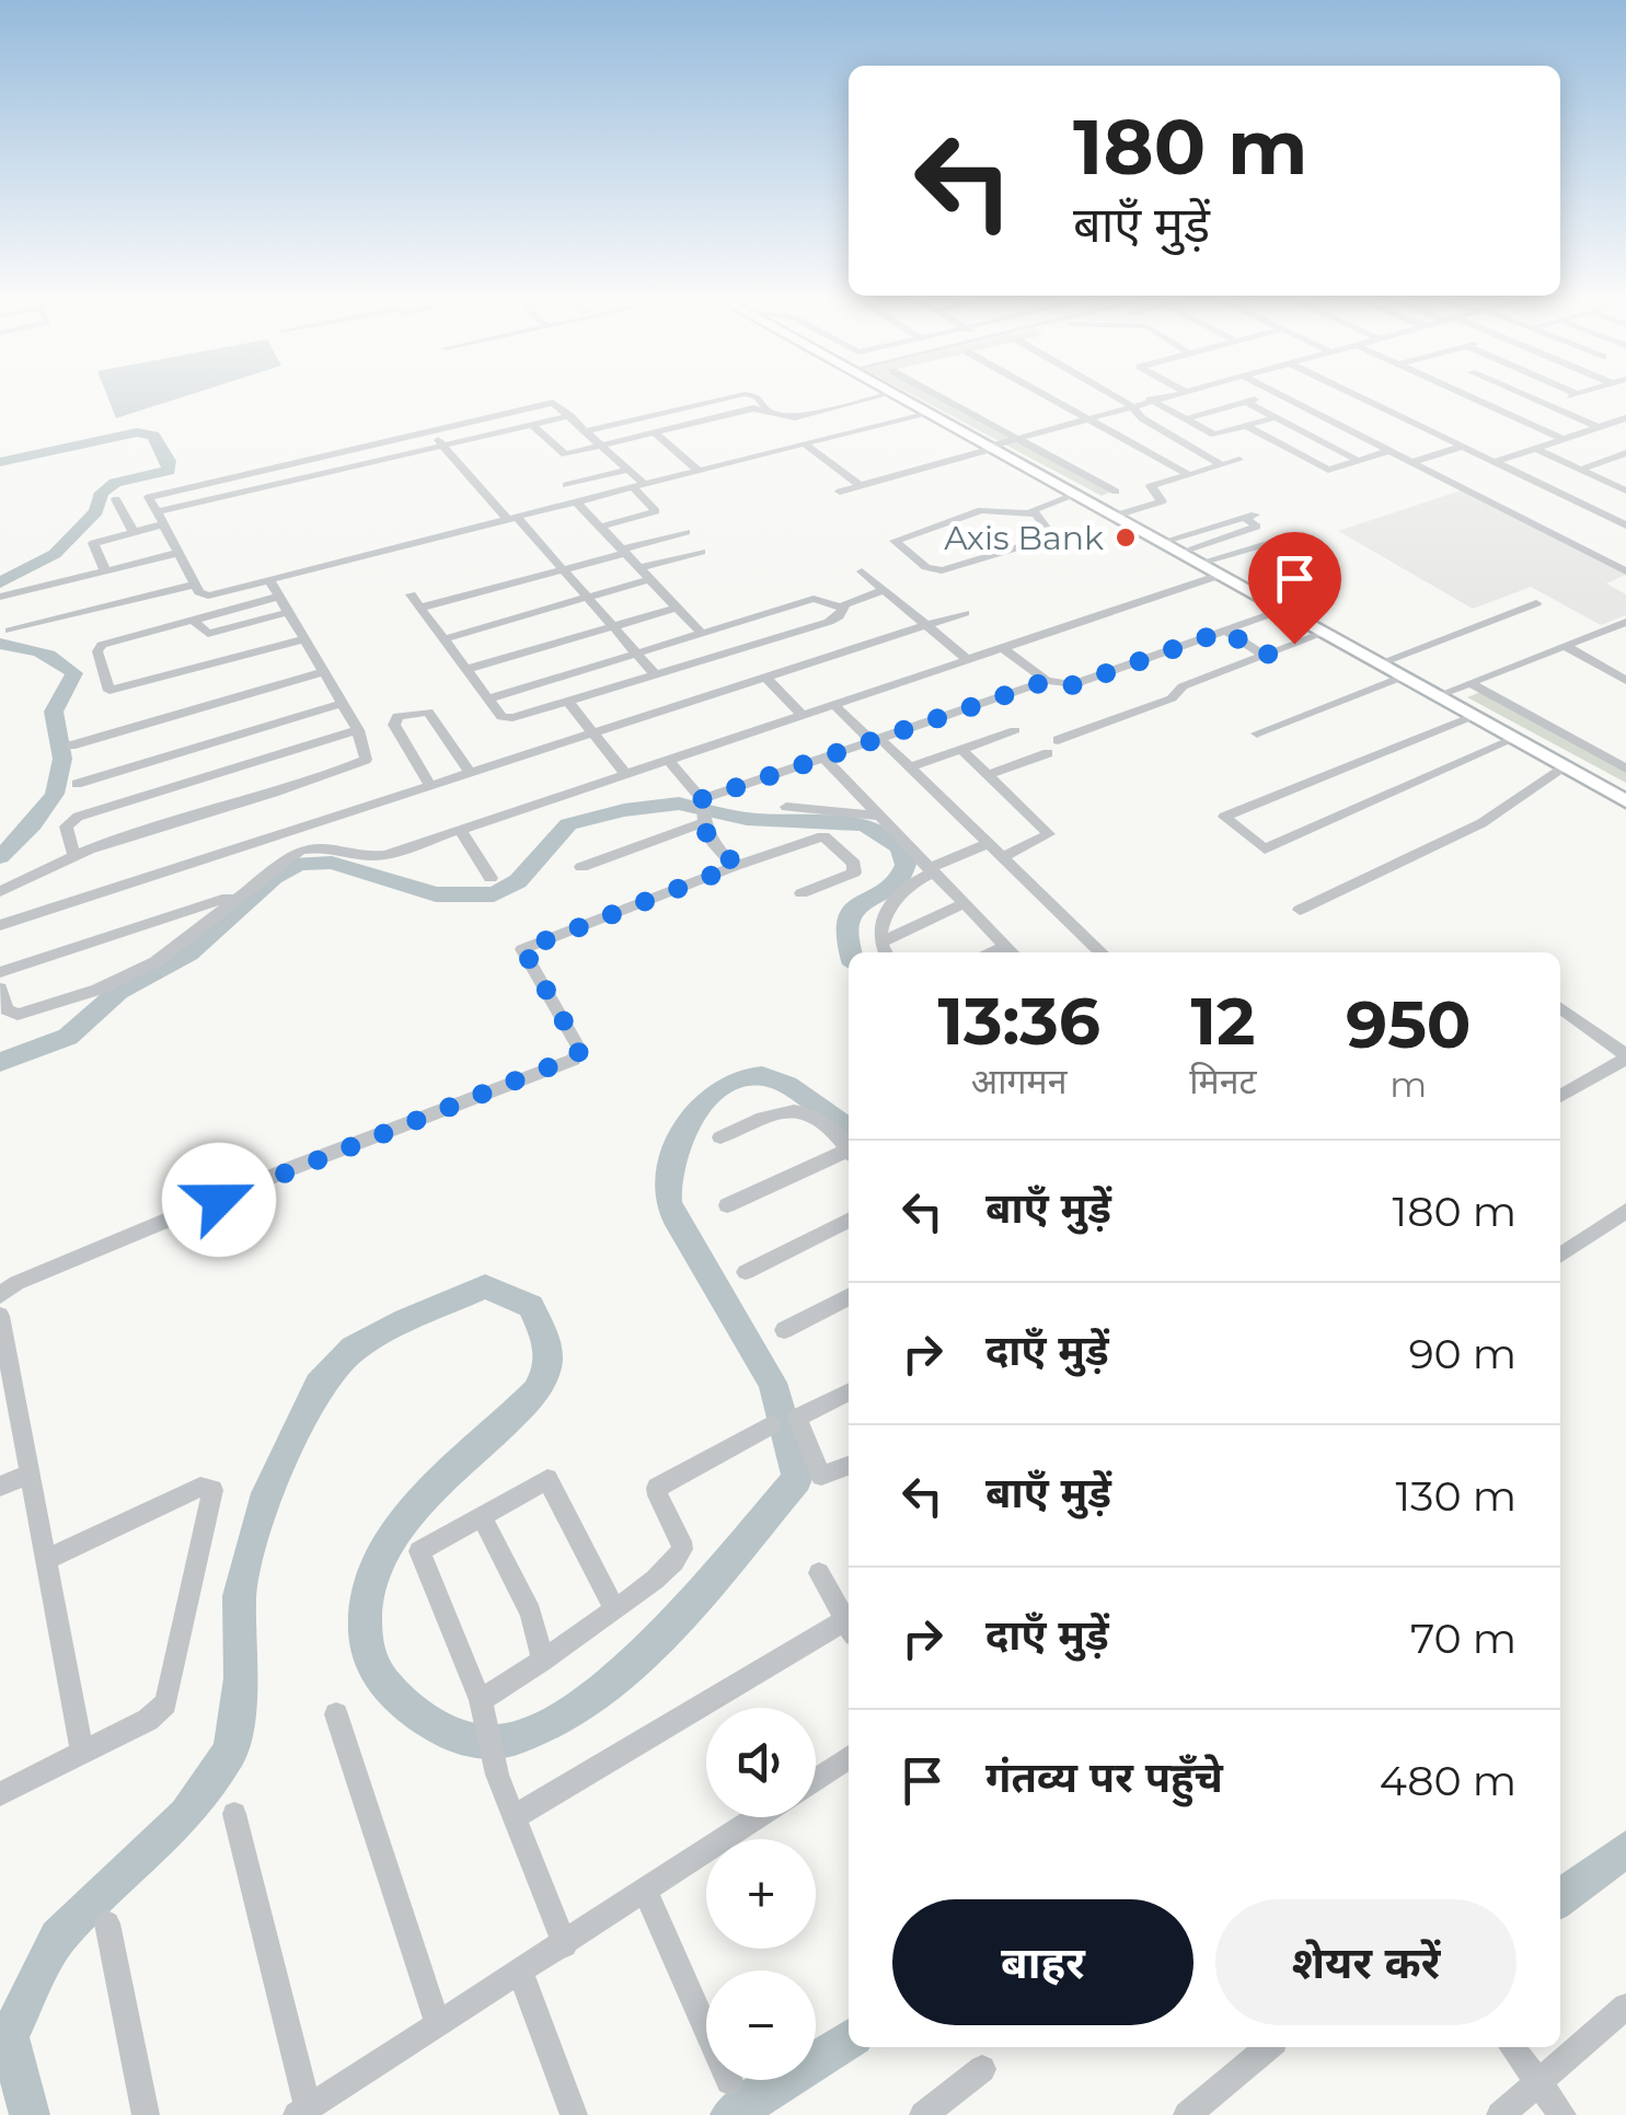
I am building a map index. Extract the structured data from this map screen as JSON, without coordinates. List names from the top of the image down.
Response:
{
  "places": ["Axis Bank"],
  "page": {
    "turn": ["180 m", "बाएँ मुड़ें"],
    "eta": [
      "13:36",
      "आगमन",
      "12",
      "मिनट",
      "950",
      "m"
    ],
    "list": [
      {
        "name": "बाएँ मुड़ें",
        "value": "180 m"
      },
      {
        "name": "दाएँ मुड़ें",
        "value": "90 m"
      },
      {
        "name": "बाएँ मुड़ें",
        "value": "130 m"
      },
      {
        "name": "दाएँ मुड़ें",
        "value": "70 m"
      },
      {
        "name": "गंतव्य पर पहुँचे",
        "value": "480 m"
      }
    ],
    "map_buttons": ["+", "−"],
    "buttons": ["बाहर", "शेयर करें"]
  }
}
